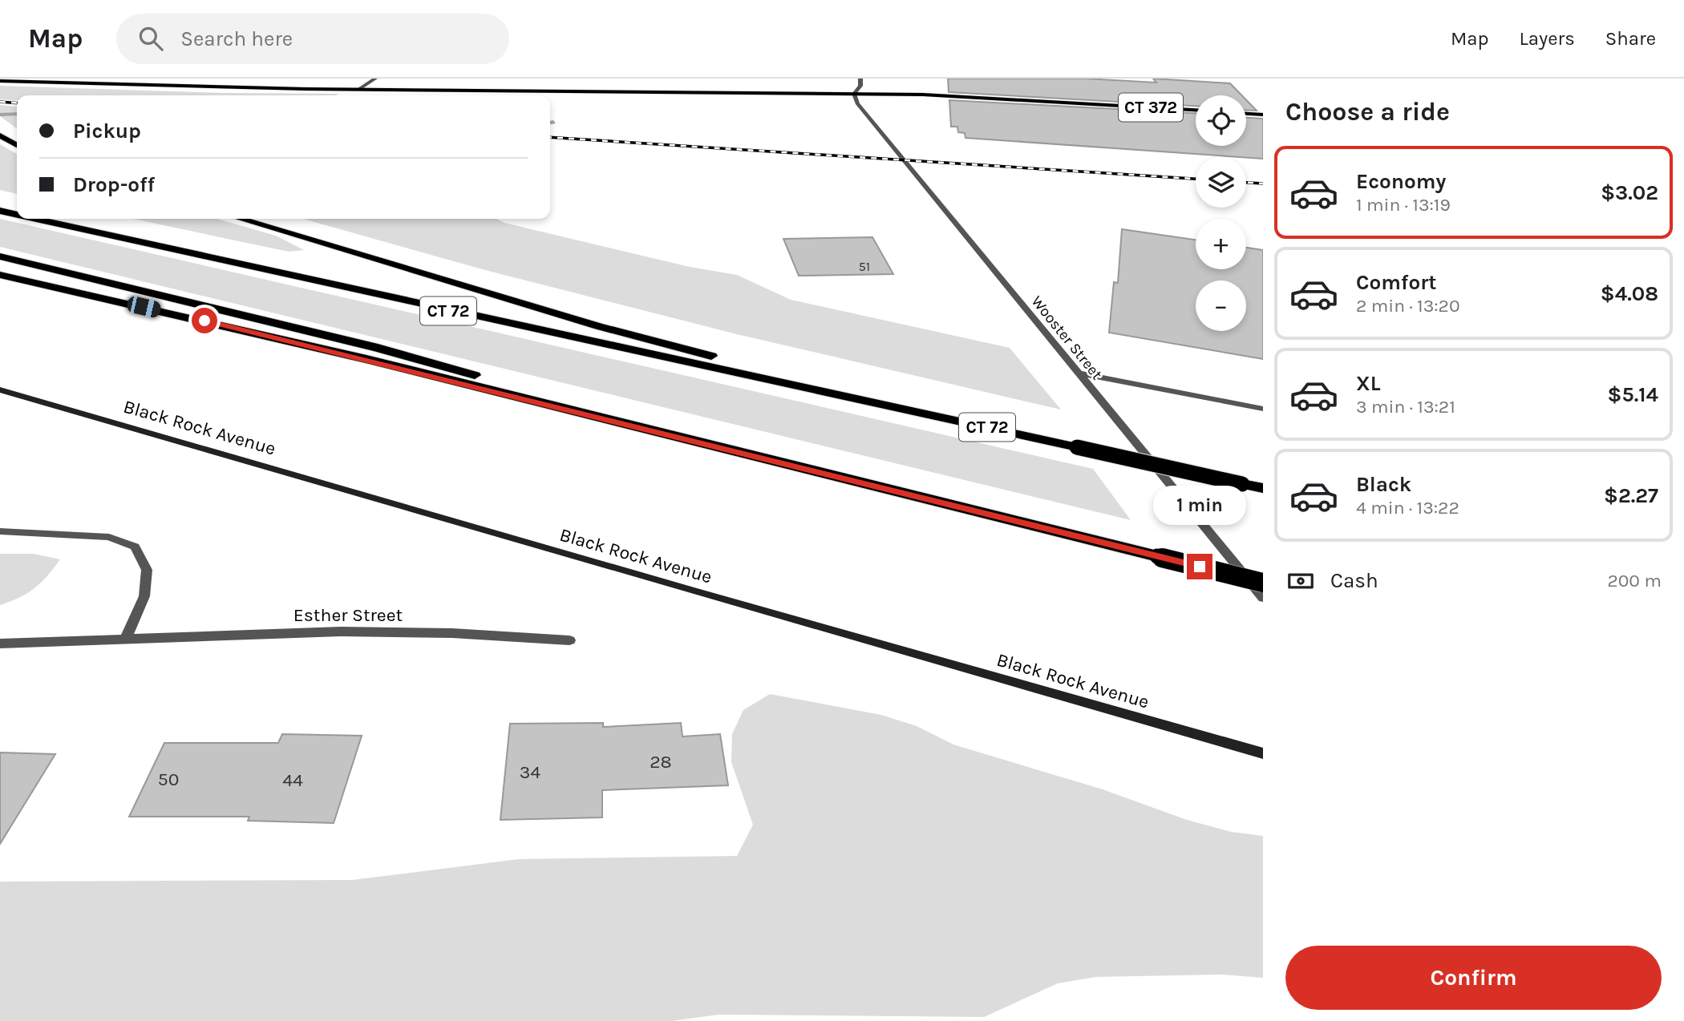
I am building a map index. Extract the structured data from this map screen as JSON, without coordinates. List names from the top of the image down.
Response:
{
  "streets": {
    "highway": ["CT 72"],
    "main road": ["CT 372"],
    "street": ["Wooster Street", "Black Rock Avenue", "Esther Street"]
  },
  "crossings": [
    ["CT 372", "Wooster Street"]
  ],
  "house_numbers": [
    "51",
    "28",
    "34",
    "50",
    "44"
  ],
  "page": {
    "header": "Map",
    "search": "Search here",
    "nav": ["Map", "Layers", "Share"],
    "heading": "Choose a ride",
    "map_buttons": ["+", "−"],
    "banner": ["Pickup", "Drop-off"],
    "list": [
      {
        "name": "Economy",
        "note": "1 min · 13:19",
        "value": "$3.02"
      },
      {
        "name": "Comfort",
        "note": "2 min · 13:20",
        "value": "$4.08"
      },
      {
        "name": "XL",
        "note": "3 min · 13:21",
        "value": "$5.14"
      },
      {
        "name": "Black",
        "note": "4 min · 13:22",
        "value": "$2.27"
      }
    ],
    "bubble": "1 min",
    "pay": ["Cash", "200 m"],
    "buttons": "Confirm"
  }
}
